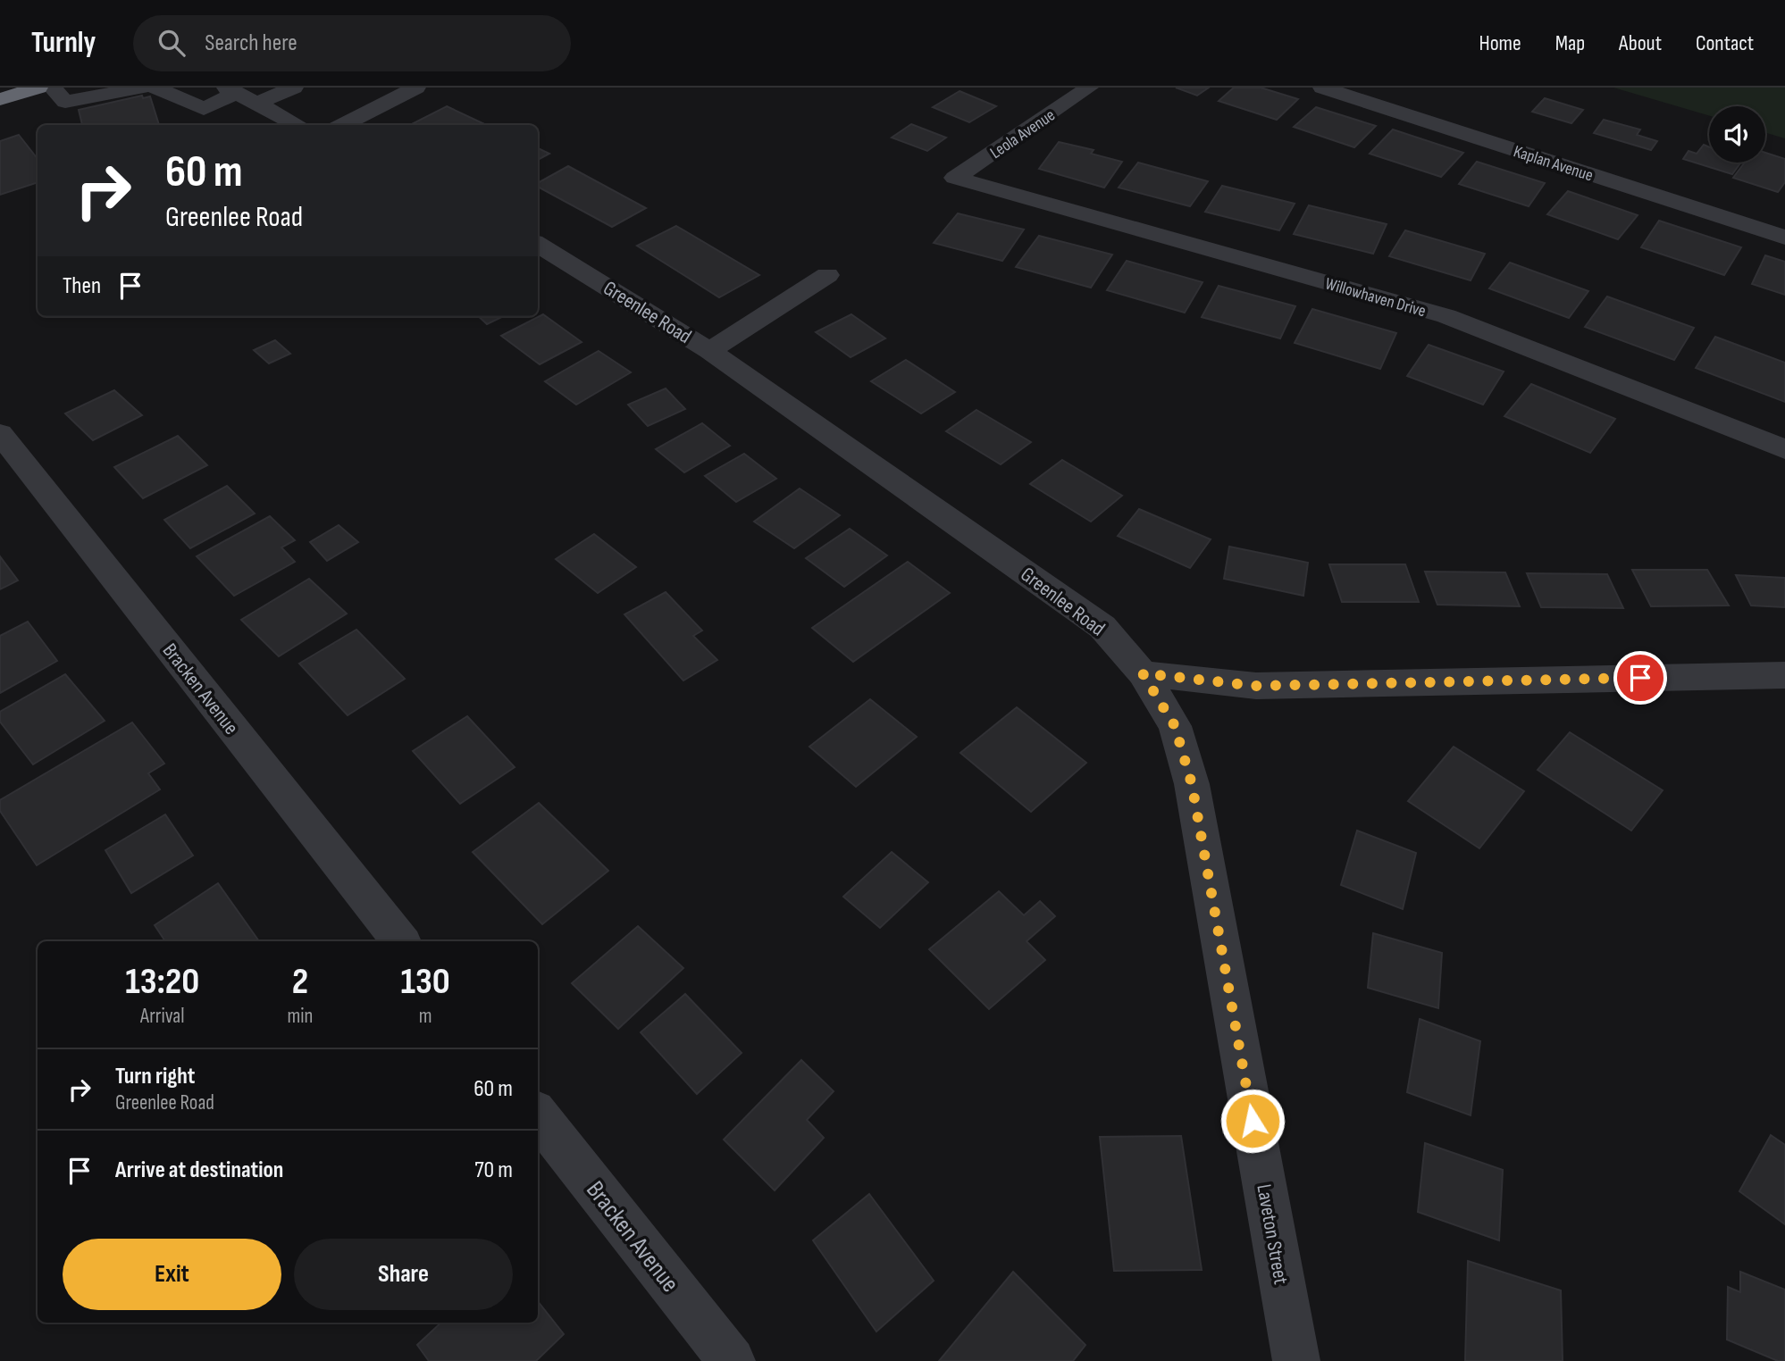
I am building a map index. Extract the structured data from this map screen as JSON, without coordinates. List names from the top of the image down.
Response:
{
  "streets": {
    "street": [
      "Leola Avenue",
      "Kaplan Avenue",
      "Willowhaven Drive",
      "Greenlee Road",
      "Bracken Avenue",
      "Laveton Street"
    ]
  },
  "crossings": [
    ["Leola Avenue", "Willowhaven Drive"],
    ["Greenlee Road", "Laveton Street"]
  ],
  "page": {
    "header": "Turnly",
    "search": "Search here",
    "nav": [
      "Home",
      "Map",
      "About",
      "Contact"
    ],
    "turn": ["60 m", "Greenlee Road"],
    "then": "Then",
    "eta": [
      "13:20",
      "Arrival",
      "2",
      "min",
      "130",
      "m"
    ],
    "list": [
      {
        "name": "Turn right",
        "note": "Greenlee Road",
        "value": "60 m"
      },
      {
        "name": "Arrive at destination",
        "value": "70 m"
      }
    ],
    "buttons": ["Exit", "Share"]
  }
}
